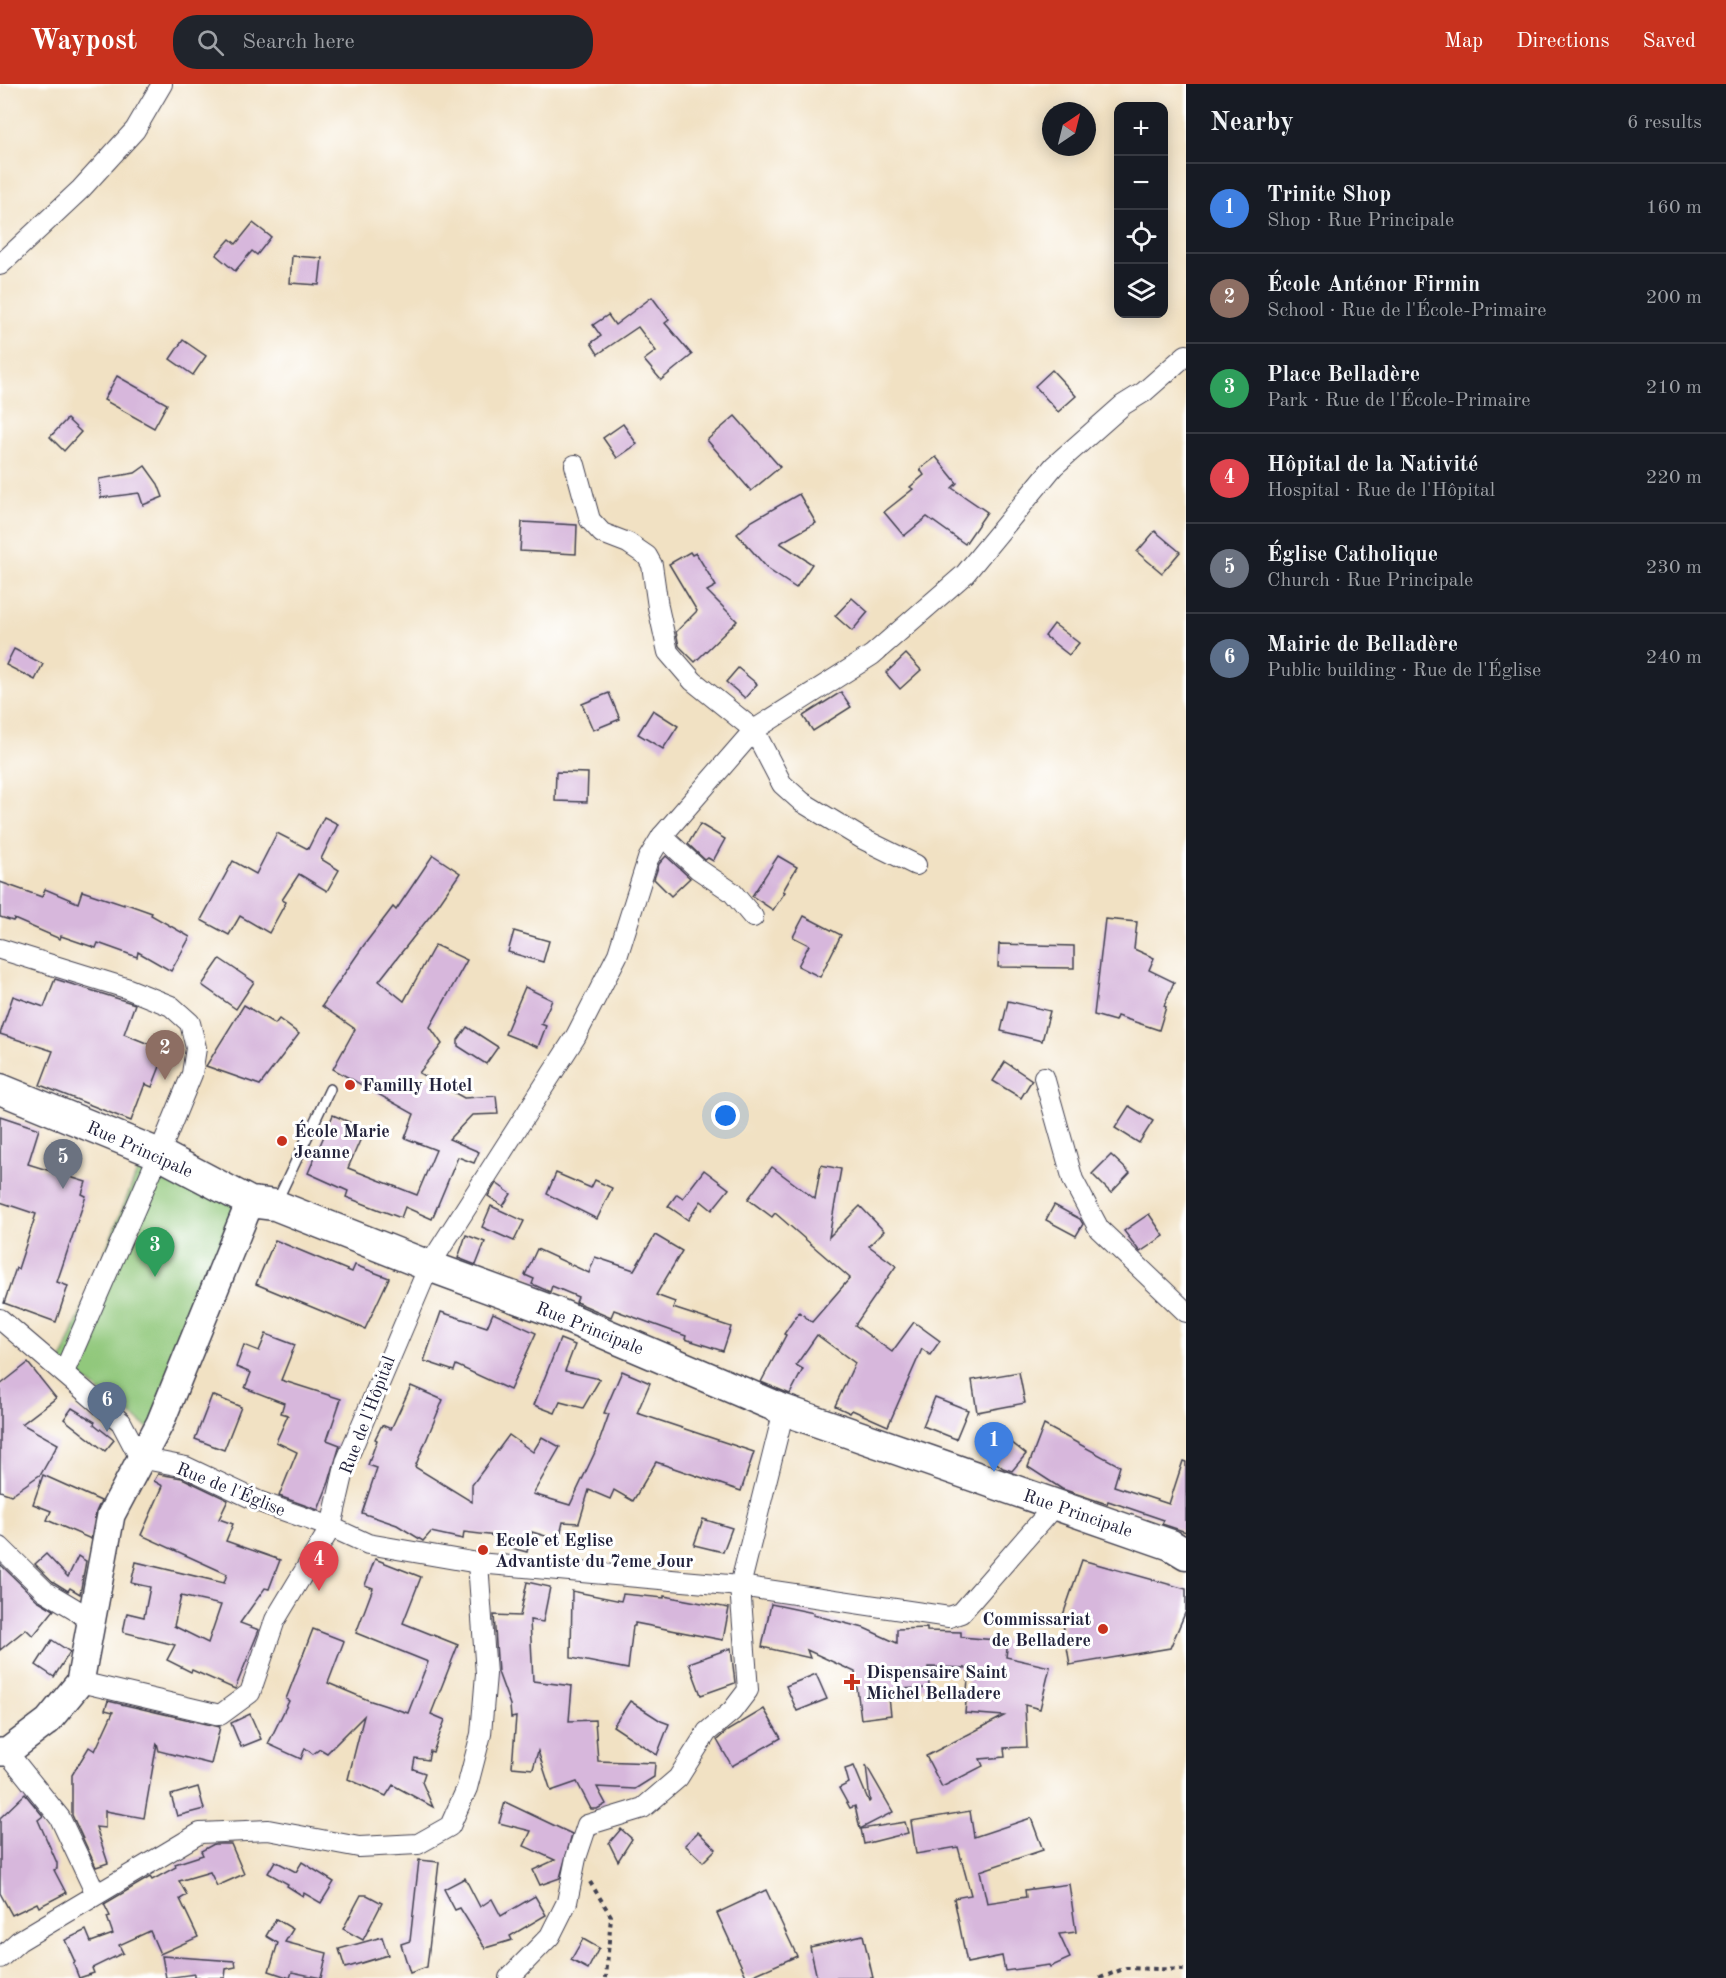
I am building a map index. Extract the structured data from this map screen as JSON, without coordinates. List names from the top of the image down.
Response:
{
  "streets": {
    "main road": ["Rue Principale"],
    "street": ["Rue de l'Hôpital", "Rue de l'Église"]
  },
  "crossings": [
    ["Rue Principale", "Rue de l'Hôpital"],
    ["Rue Principale", "Rue de l'Église"],
    ["Rue de l'Hôpital", "Rue de l'Église"]
  ],
  "places": {
    "other": [
      "Familly Hotel",
      "École Marie Jeanne",
      "Ecole et Eglise Advantiste du 7eme Jour",
      "Commissariat de Belladere"
    ],
    "health": ["Dispensaire Saint Michel Belladere"]
  },
  "north": "top right",
  "page": {
    "header": "Waypost",
    "search": "Search here",
    "nav": ["Map", "Directions", "Saved"],
    "heading": ["Nearby", "6 results"],
    "map_buttons": ["+", "−"],
    "list": [
      {
        "mark": "1",
        "name": "Trinite Shop",
        "note": "Shop · Rue Principale",
        "value": "160 m"
      },
      {
        "mark": "2",
        "name": "École Anténor Firmin",
        "note": "School · Rue de l'École-Primaire",
        "value": "200 m"
      },
      {
        "mark": "3",
        "name": "Place Belladère",
        "note": "Park · Rue de l'École-Primaire",
        "value": "210 m"
      },
      {
        "mark": "4",
        "name": "Hôpital de la Nativité",
        "note": "Hospital · Rue de l'Hôpital",
        "value": "220 m"
      },
      {
        "mark": "5",
        "name": "Église Catholique",
        "note": "Church · Rue Principale",
        "value": "230 m"
      },
      {
        "mark": "6",
        "name": "Mairie de Belladère",
        "note": "Public building · Rue de l'Église",
        "value": "240 m"
      }
    ],
    "pins": [
      "2",
      "5",
      "3",
      "6",
      "1",
      "4"
    ]
  }
}
